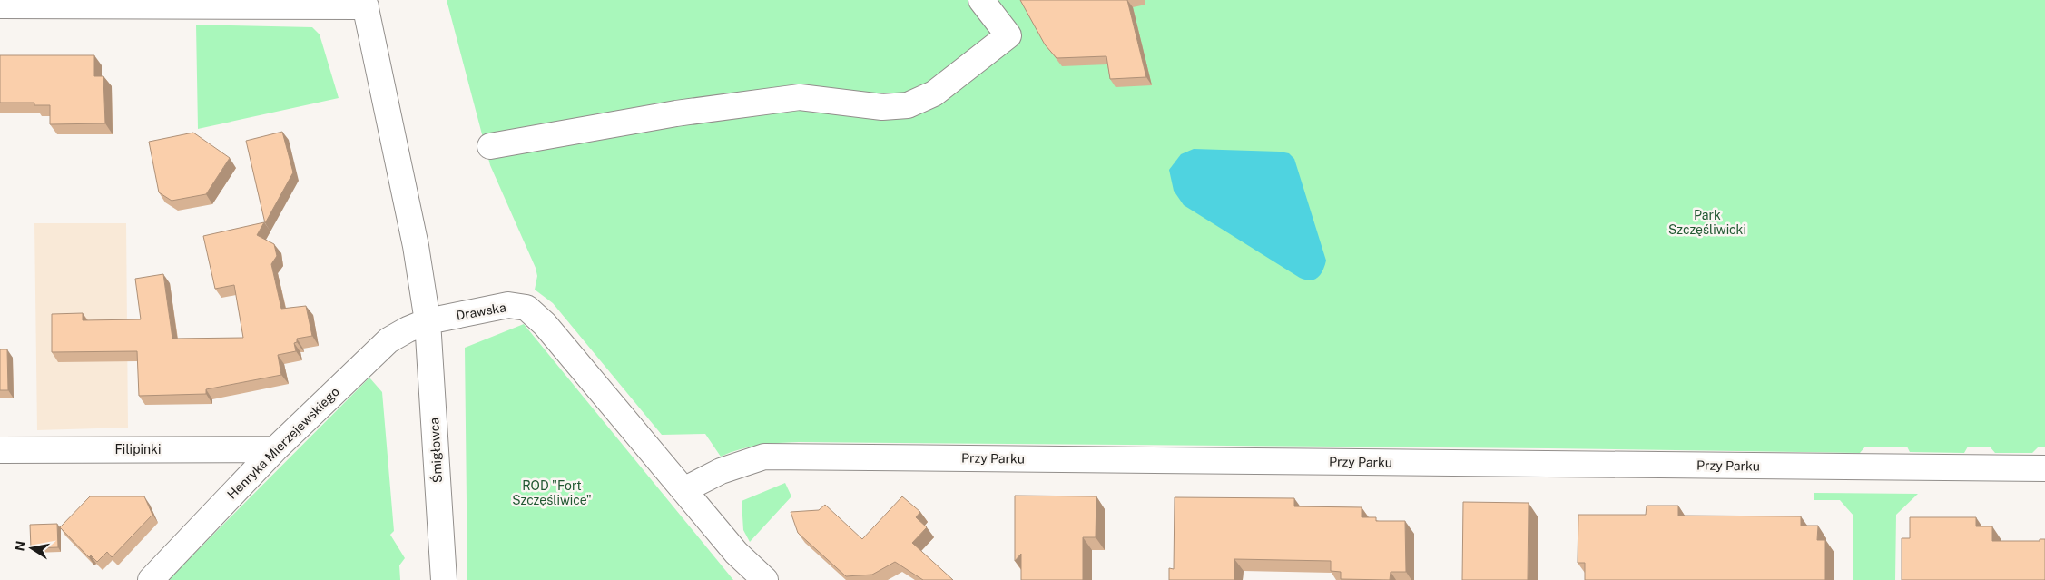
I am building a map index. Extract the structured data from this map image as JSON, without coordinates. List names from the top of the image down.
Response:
{
  "streets": {
    "street": [
      "Drawska",
      "Henryka Mierzejewskiego",
      "Filipinki",
      "Śmigłowca",
      "Przy Parku"
    ]
  },
  "crossings": [
    ["Drawska", "Henryka Mierzejewskiego"],
    ["Drawska", "Śmigłowca"],
    ["Drawska", "Przy Parku"],
    ["Henryka Mierzejewskiego", "Filipinki"],
    ["Henryka Mierzejewskiego", "Śmigłowca"]
  ],
  "parks": ["Park Szczęśliwicki", "ROD \"Fort Szczęśliwice\""],
  "north": "left"
}
